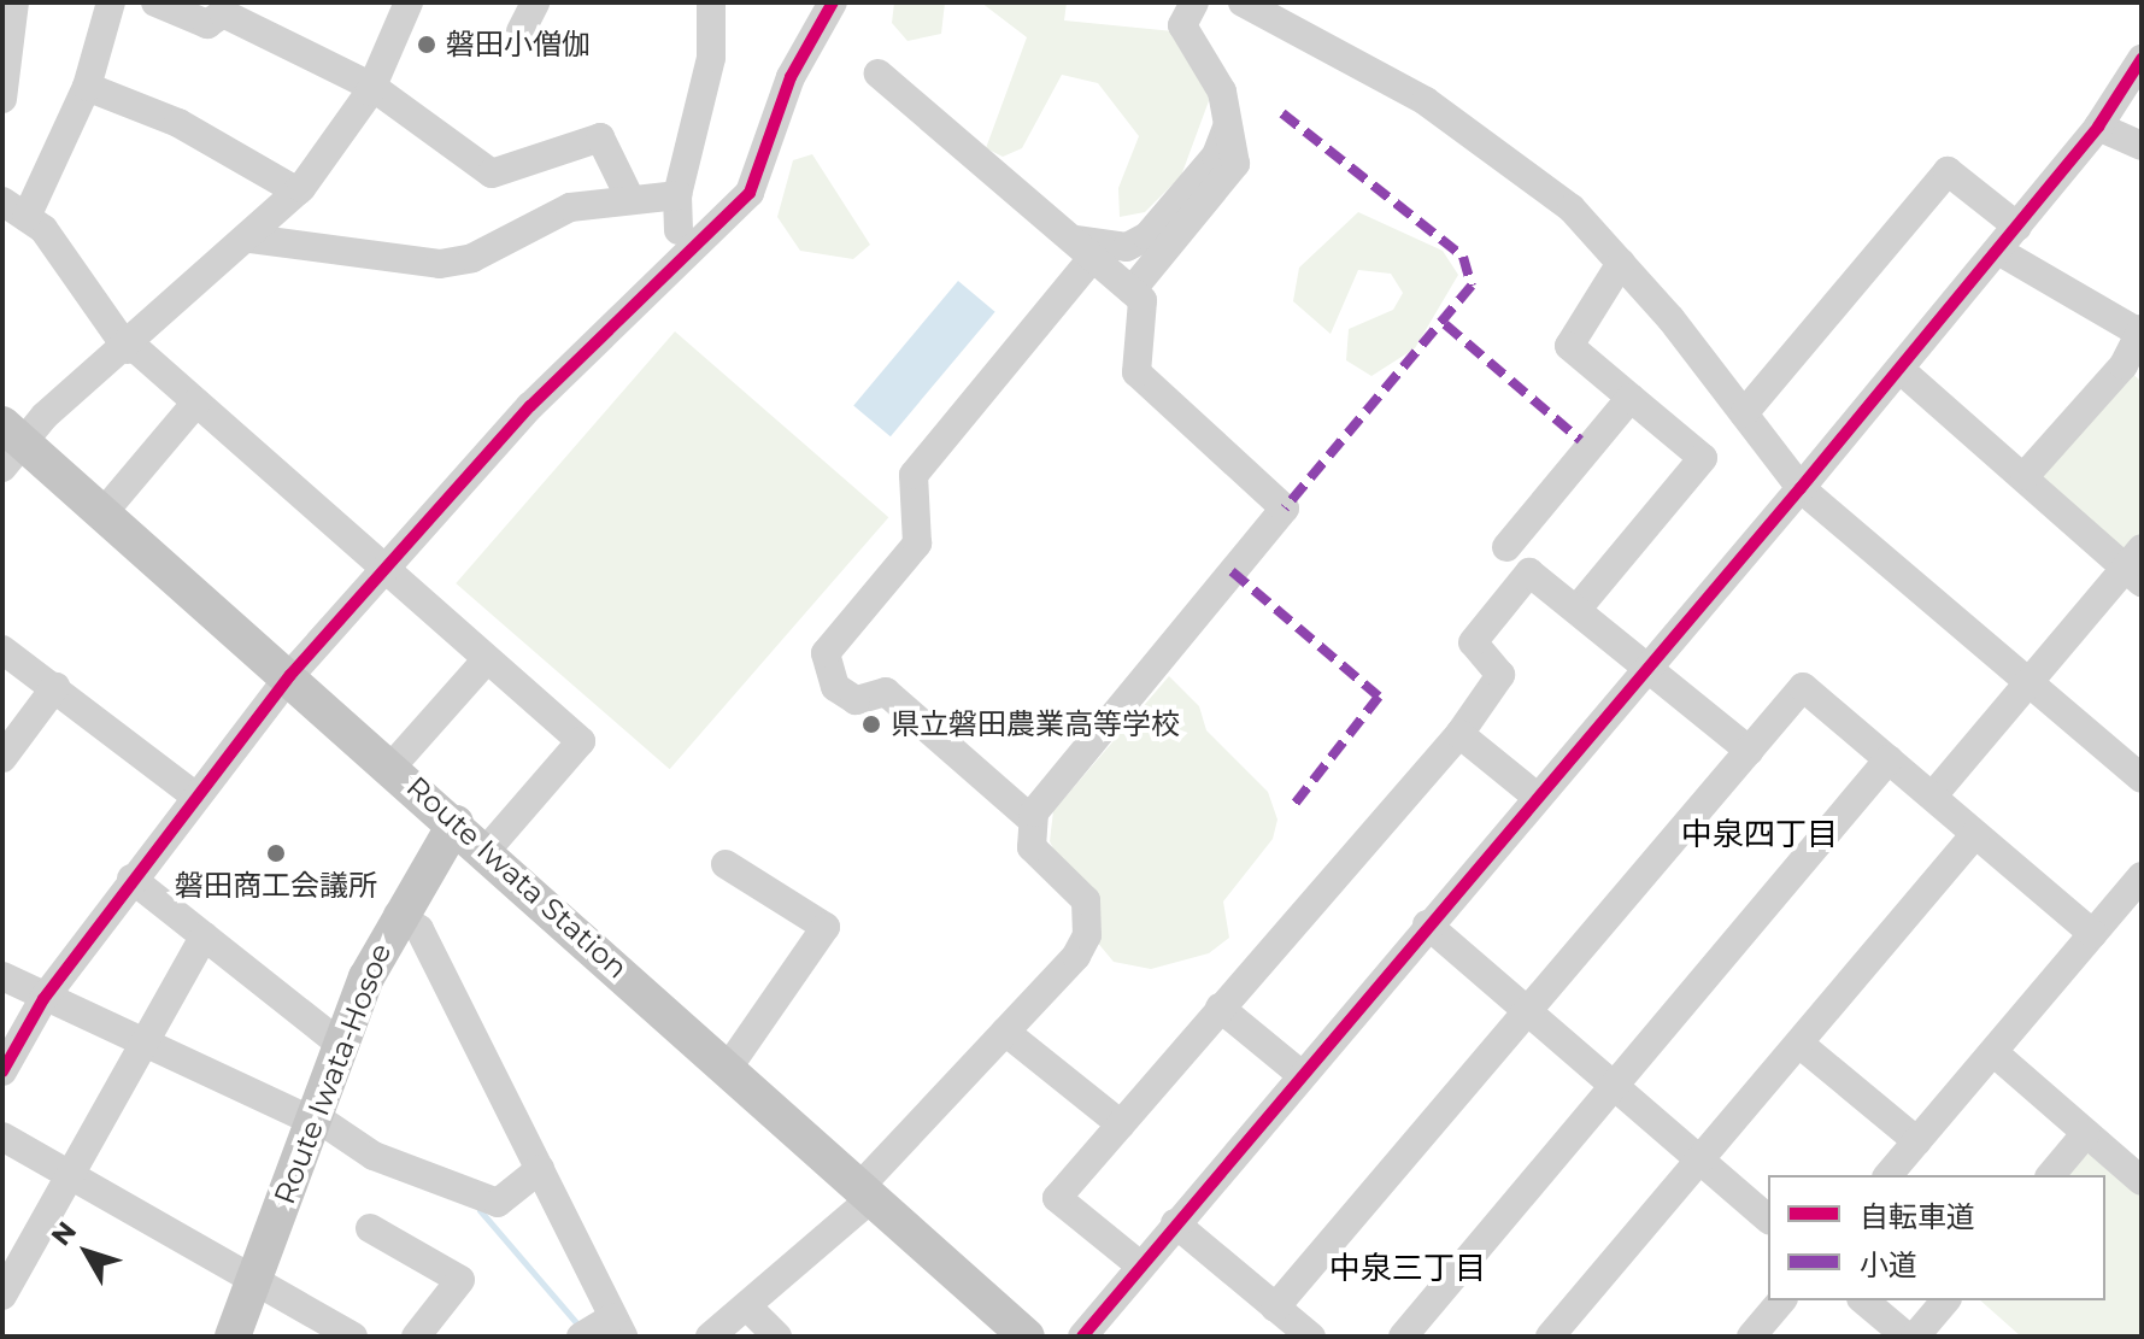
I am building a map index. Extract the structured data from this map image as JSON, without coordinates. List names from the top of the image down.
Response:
{
  "streets": {
    "main road": ["Route Iwata Station", "Route Iwata-Hosoe"]
  },
  "crossings": [
    ["Route Iwata Station", "Route Iwata-Hosoe"]
  ],
  "districts": ["中泉四丁目", "中泉三丁目"],
  "places": ["磐田小僧伽", "県立磐田農業高等学校", "磐田商工会議所"],
  "legend": ["自転車道", "小道"],
  "north": "top left"
}
